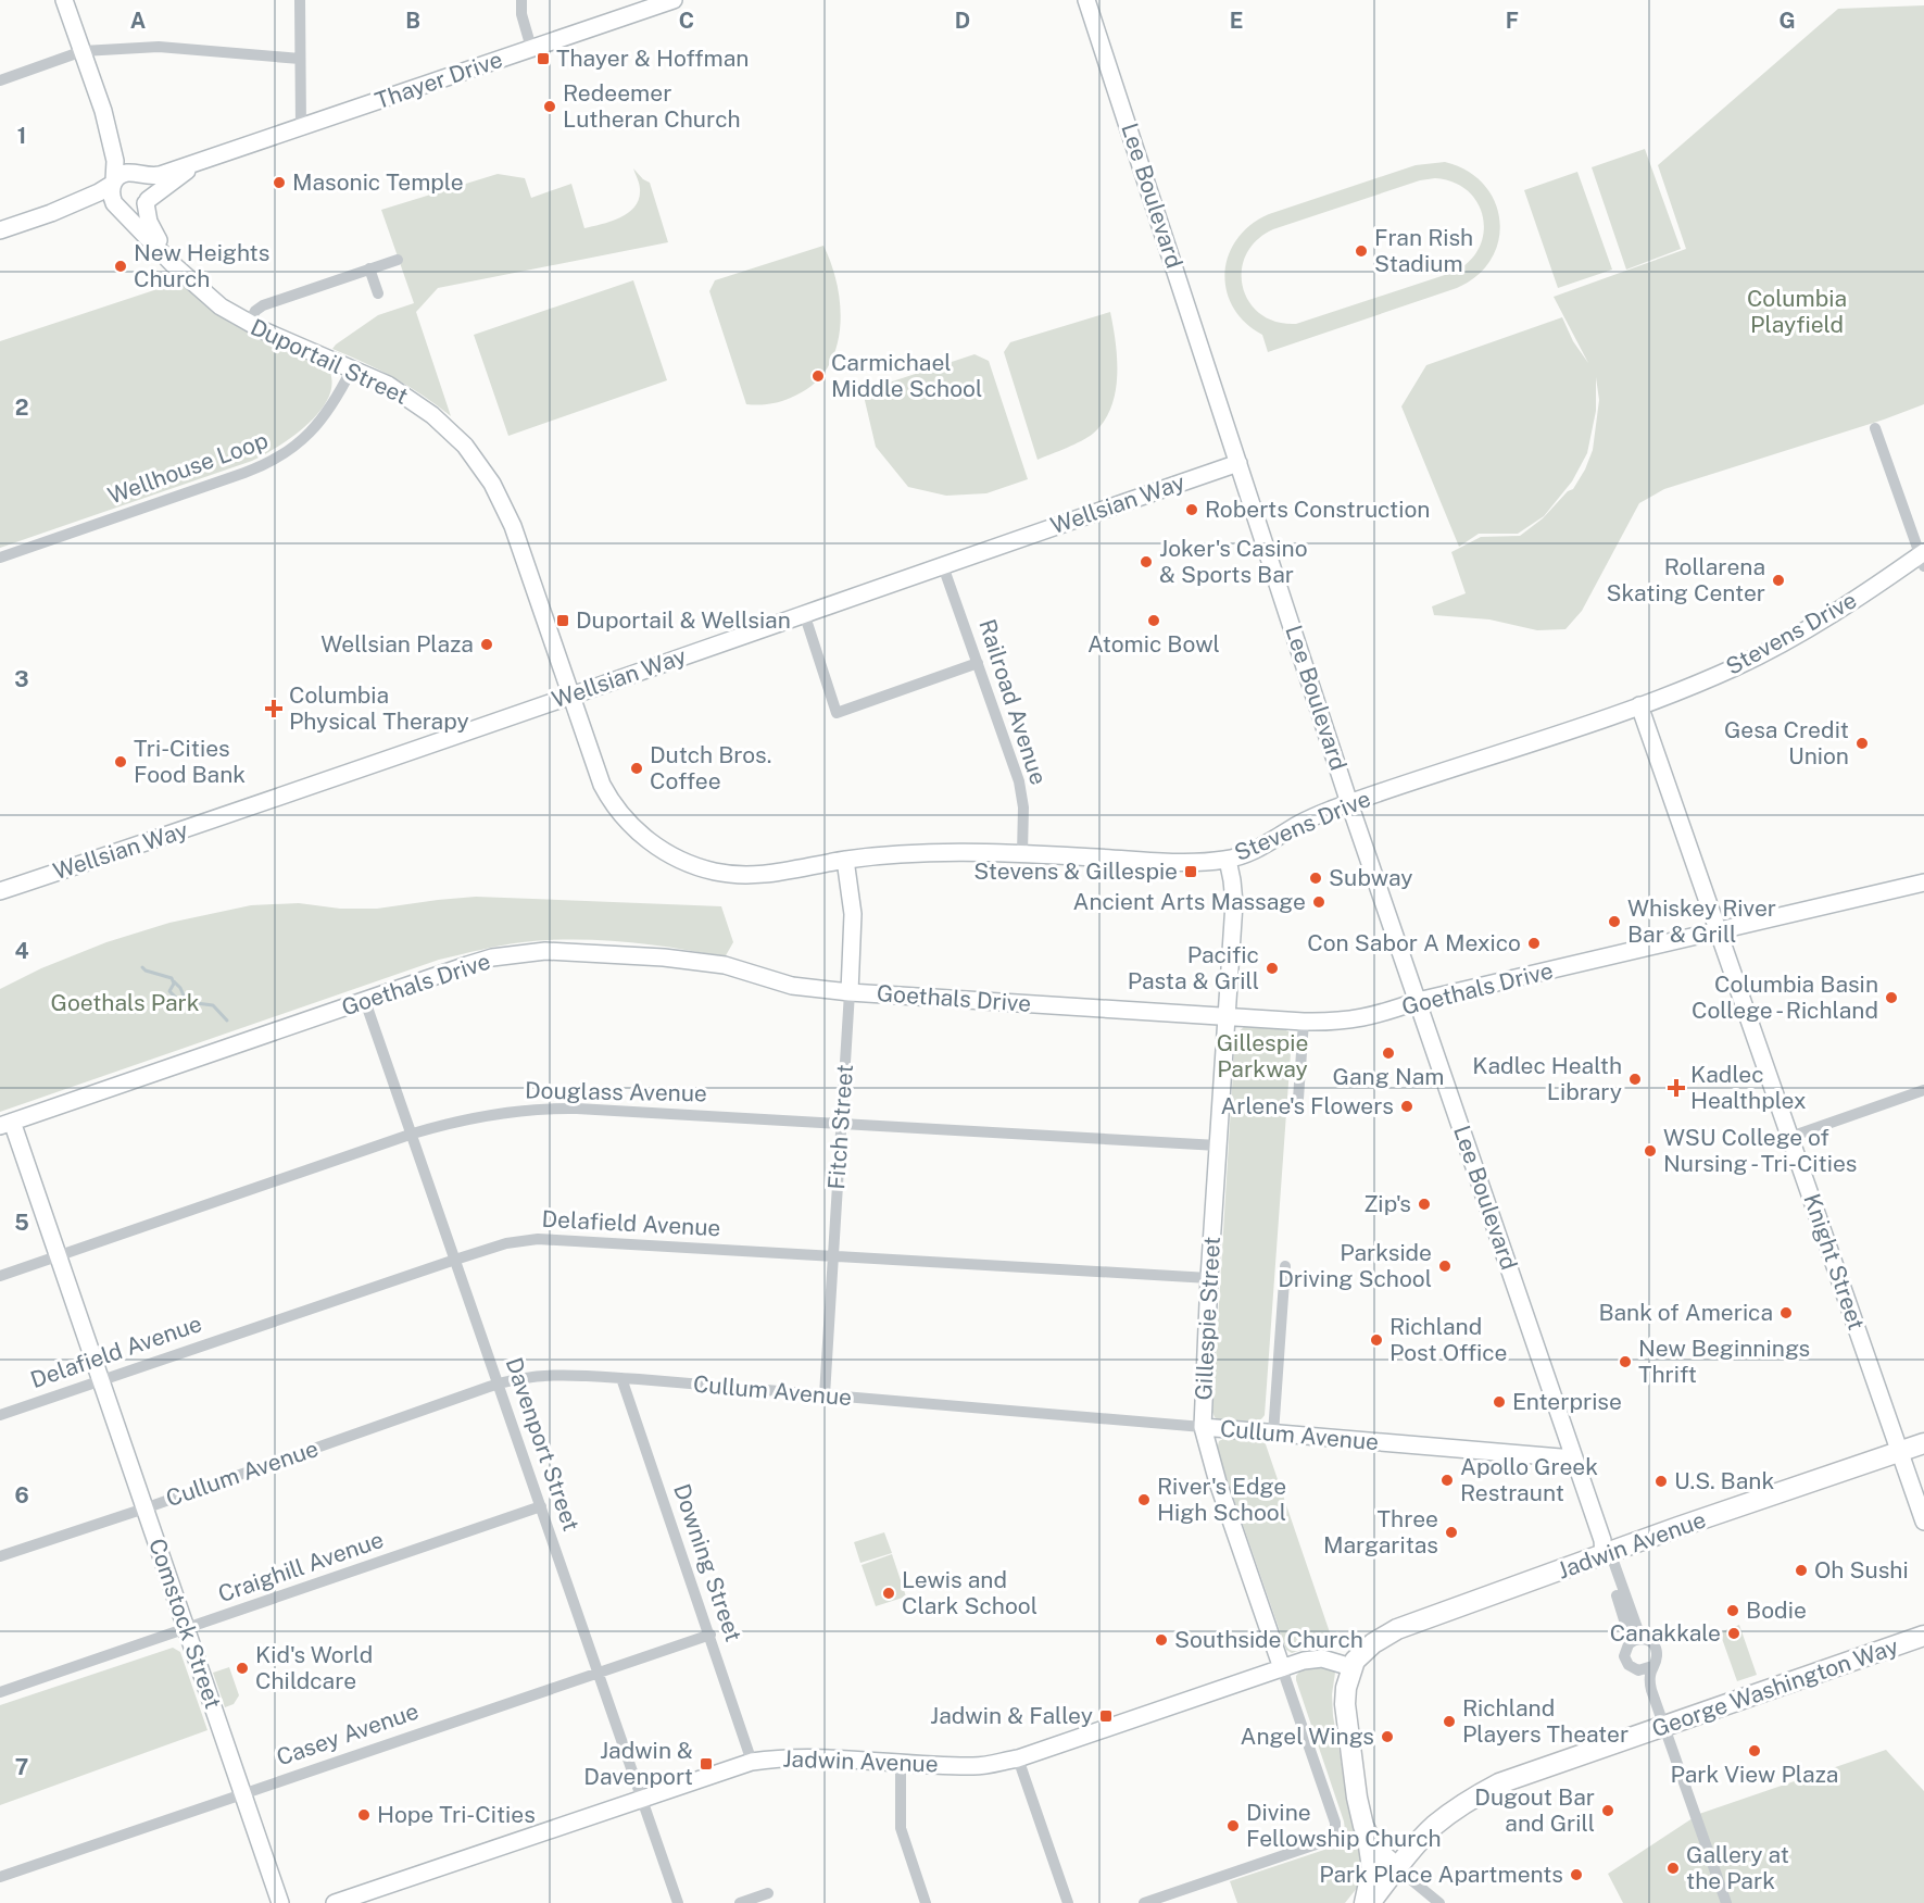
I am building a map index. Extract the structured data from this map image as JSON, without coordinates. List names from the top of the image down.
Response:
{
  "streets": {
    "main road": ["Jadwin Avenue", "George Washington Way"],
    "street": [
      "Thayer Drive",
      "Lee Boulevard",
      "Duportail Street",
      "Wellhouse Loop",
      "Wellsian Way",
      "Stevens Drive",
      "Railroad Avenue",
      "Goethals Drive",
      "Douglass Avenue",
      "Fitch Street",
      "Delafield Avenue",
      "Knight Street",
      "Gillespie Street",
      "Cullum Avenue",
      "Davenport Street",
      "Downing Street",
      "Craighill Avenue",
      "Comstock Street",
      "Casey Avenue"
    ]
  },
  "crossings": [
    ["Thayer Drive", "Duportail Street"],
    ["Lee Boulevard", "Wellsian Way"],
    ["Lee Boulevard", "Stevens Drive"],
    ["Lee Boulevard", "Goethals Drive"],
    ["Lee Boulevard", "Cullum Avenue"],
    ["Lee Boulevard", "Jadwin Avenue"],
    ["Lee Boulevard", "George Washington Way"],
    ["Duportail Street", "Wellhouse Loop"],
    ["Duportail Street", "Wellsian Way"],
    ["Duportail Street", "Stevens Drive"],
    ["Wellsian Way", "Stevens Drive"],
    ["Wellsian Way", "Railroad Avenue"],
    ["Stevens Drive", "Railroad Avenue"],
    ["Stevens Drive", "Fitch Street"],
    ["Stevens Drive", "Knight Street"],
    ["Stevens Drive", "Gillespie Street"],
    ["Goethals Drive", "Fitch Street"],
    ["Goethals Drive", "Knight Street"],
    ["Goethals Drive", "Gillespie Street"],
    ["Goethals Drive", "Davenport Street"],
    ["Goethals Drive", "Comstock Street"],
    ["Douglass Avenue", "Fitch Street"],
    ["Douglass Avenue", "Gillespie Street"],
    ["Douglass Avenue", "Davenport Street"],
    ["Douglass Avenue", "Comstock Street"],
    ["Fitch Street", "Delafield Avenue"],
    ["Fitch Street", "Cullum Avenue"],
    ["Delafield Avenue", "Gillespie Street"],
    ["Delafield Avenue", "Davenport Street"],
    ["Delafield Avenue", "Comstock Street"],
    ["Knight Street", "Jadwin Avenue"],
    ["Gillespie Street", "Cullum Avenue"],
    ["Gillespie Street", "Jadwin Avenue"],
    ["Cullum Avenue", "Davenport Street"],
    ["Cullum Avenue", "Downing Street"],
    ["Cullum Avenue", "Comstock Street"],
    ["Davenport Street", "Jadwin Avenue"],
    ["Davenport Street", "Craighill Avenue"],
    ["Davenport Street", "Casey Avenue"],
    ["Jadwin Avenue", "Downing Street"],
    ["Downing Street", "Casey Avenue"],
    ["Craighill Avenue", "Comstock Street"],
    ["Comstock Street", "Casey Avenue"]
  ],
  "parks": ["Columbia Playfield", "Goethals Park", "Gillespie Parkway"],
  "places": {
    "transit": [
      "Thayer & Hoffman",
      "Duportail & Wellsian",
      "Stevens & Gillespie",
      "Jadwin & Falley",
      "Jadwin & Davenport"
    ],
    "other": [
      "Redeemer Lutheran Church",
      "Masonic Temple",
      "Fran Rish Stadium",
      "New Heights Church",
      "Carmichael Middle School",
      "Roberts Construction",
      "Joker's Casino & Sports Bar",
      "Rollarena Skating Center",
      "Atomic Bowl",
      "Wellsian Plaza",
      "Gesa Credit Union",
      "Tri-Cities Food Bank",
      "Dutch Bros. Coffee",
      "Subway",
      "Ancient Arts Massage",
      "Whiskey River Bar & Grill",
      "Con Sabor A Mexico",
      "Pacific Pasta & Grill",
      "Columbia Basin College - Richland",
      "Gang Nam",
      "Kadlec Health Library",
      "Arlene's Flowers",
      "WSU College of Nursing - Tri-Cities",
      "Zip's",
      "Parkside Driving School",
      "Bank of America",
      "Richland Post Office",
      "New Beginnings Thrift",
      "Enterprise",
      "Apollo Greek Restraunt",
      "U.S. Bank",
      "River's Edge High School",
      "Three Margaritas",
      "Oh Sushi",
      "Lewis and Clark School",
      "Bodie",
      "Canakkale",
      "Southside Church",
      "Kid's World Childcare",
      "Richland Players Theater",
      "Angel Wings",
      "Park View Plaza",
      "Dugout Bar and Grill",
      "Hope Tri-Cities",
      "Divine Fellowship Church",
      "Gallery at the Park",
      "Park Place Apartments"
    ],
    "health": ["Columbia Physical Therapy", "Kadlec Healthplex"]
  },
  "grid": {
    "columns": [
      "A",
      "B",
      "C",
      "D",
      "E",
      "F",
      "G"
    ],
    "rows": [
      "1",
      "2",
      "3",
      "4",
      "5",
      "6",
      "7"
    ]
  }
}
